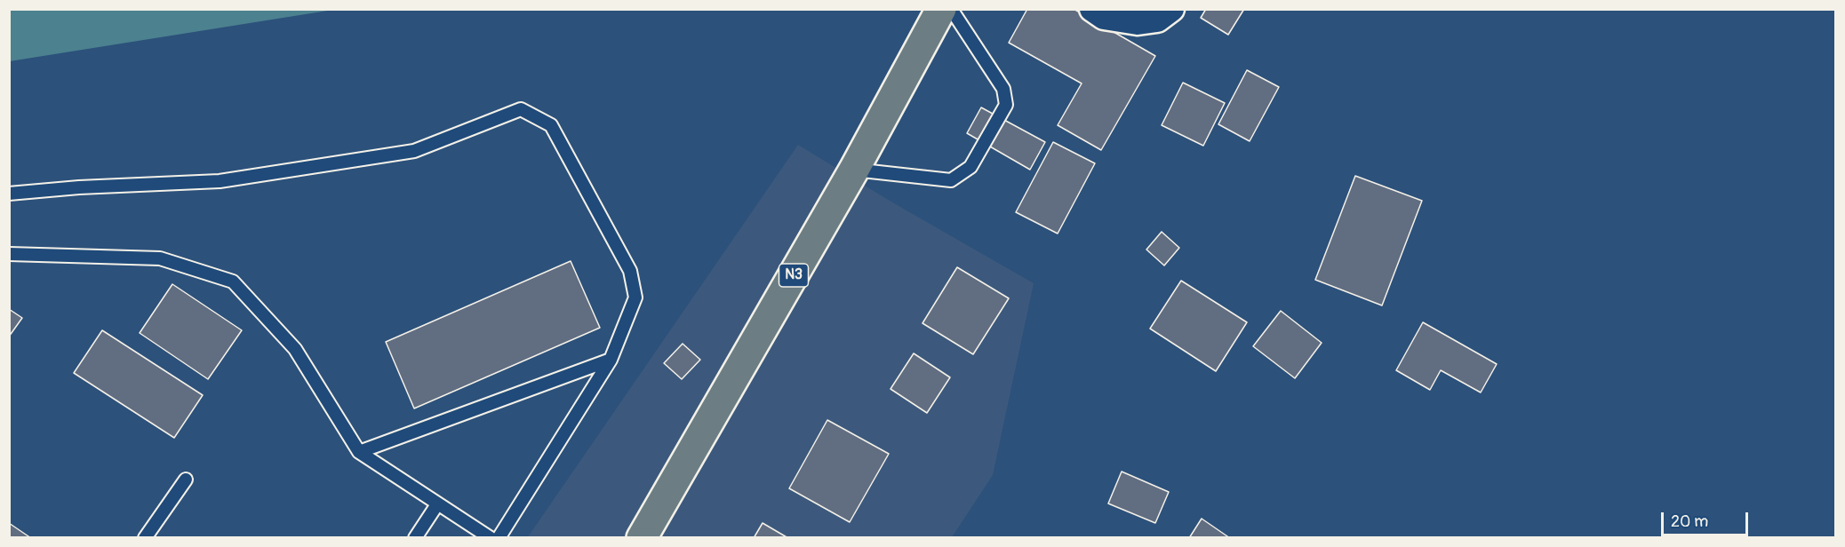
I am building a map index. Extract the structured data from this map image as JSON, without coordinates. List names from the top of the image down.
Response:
{
  "streets": {
    "highway": ["N3"]
  },
  "scale_bar": "20 m"
}
